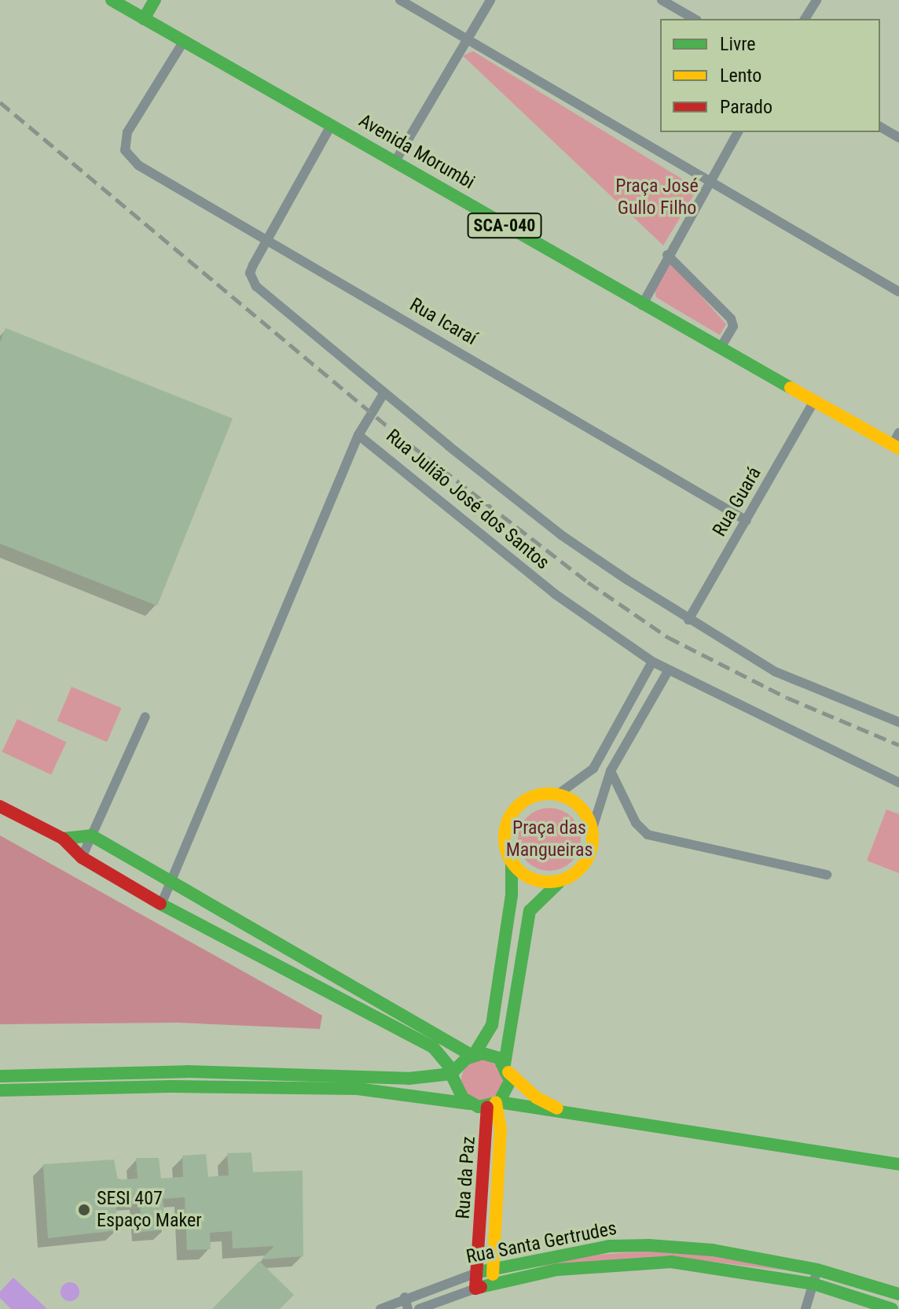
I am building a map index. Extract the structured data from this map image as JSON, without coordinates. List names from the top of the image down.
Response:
{
  "streets": {
    "street": [
      "Avenida Morumbi",
      "SCA-040",
      "Rua Icaraí",
      "Rua Julião José dos Santos",
      "Rua Guará",
      "Rua da Paz",
      "Rua Santa Gertrudes"
    ]
  },
  "crossings": [
    ["Avenida Morumbi", "Rua Icaraí"],
    ["Avenida Morumbi", "Rua Guará"],
    ["Rua Icaraí", "Rua Guará"],
    ["Rua da Paz", "Rua Santa Gertrudes"]
  ],
  "parks": ["Praça José Gullo Filho", "Praça das Mangueiras"],
  "places": ["SESI 407 Espaço Maker"],
  "legend": ["Livre", "Lento", "Parado"]
}
